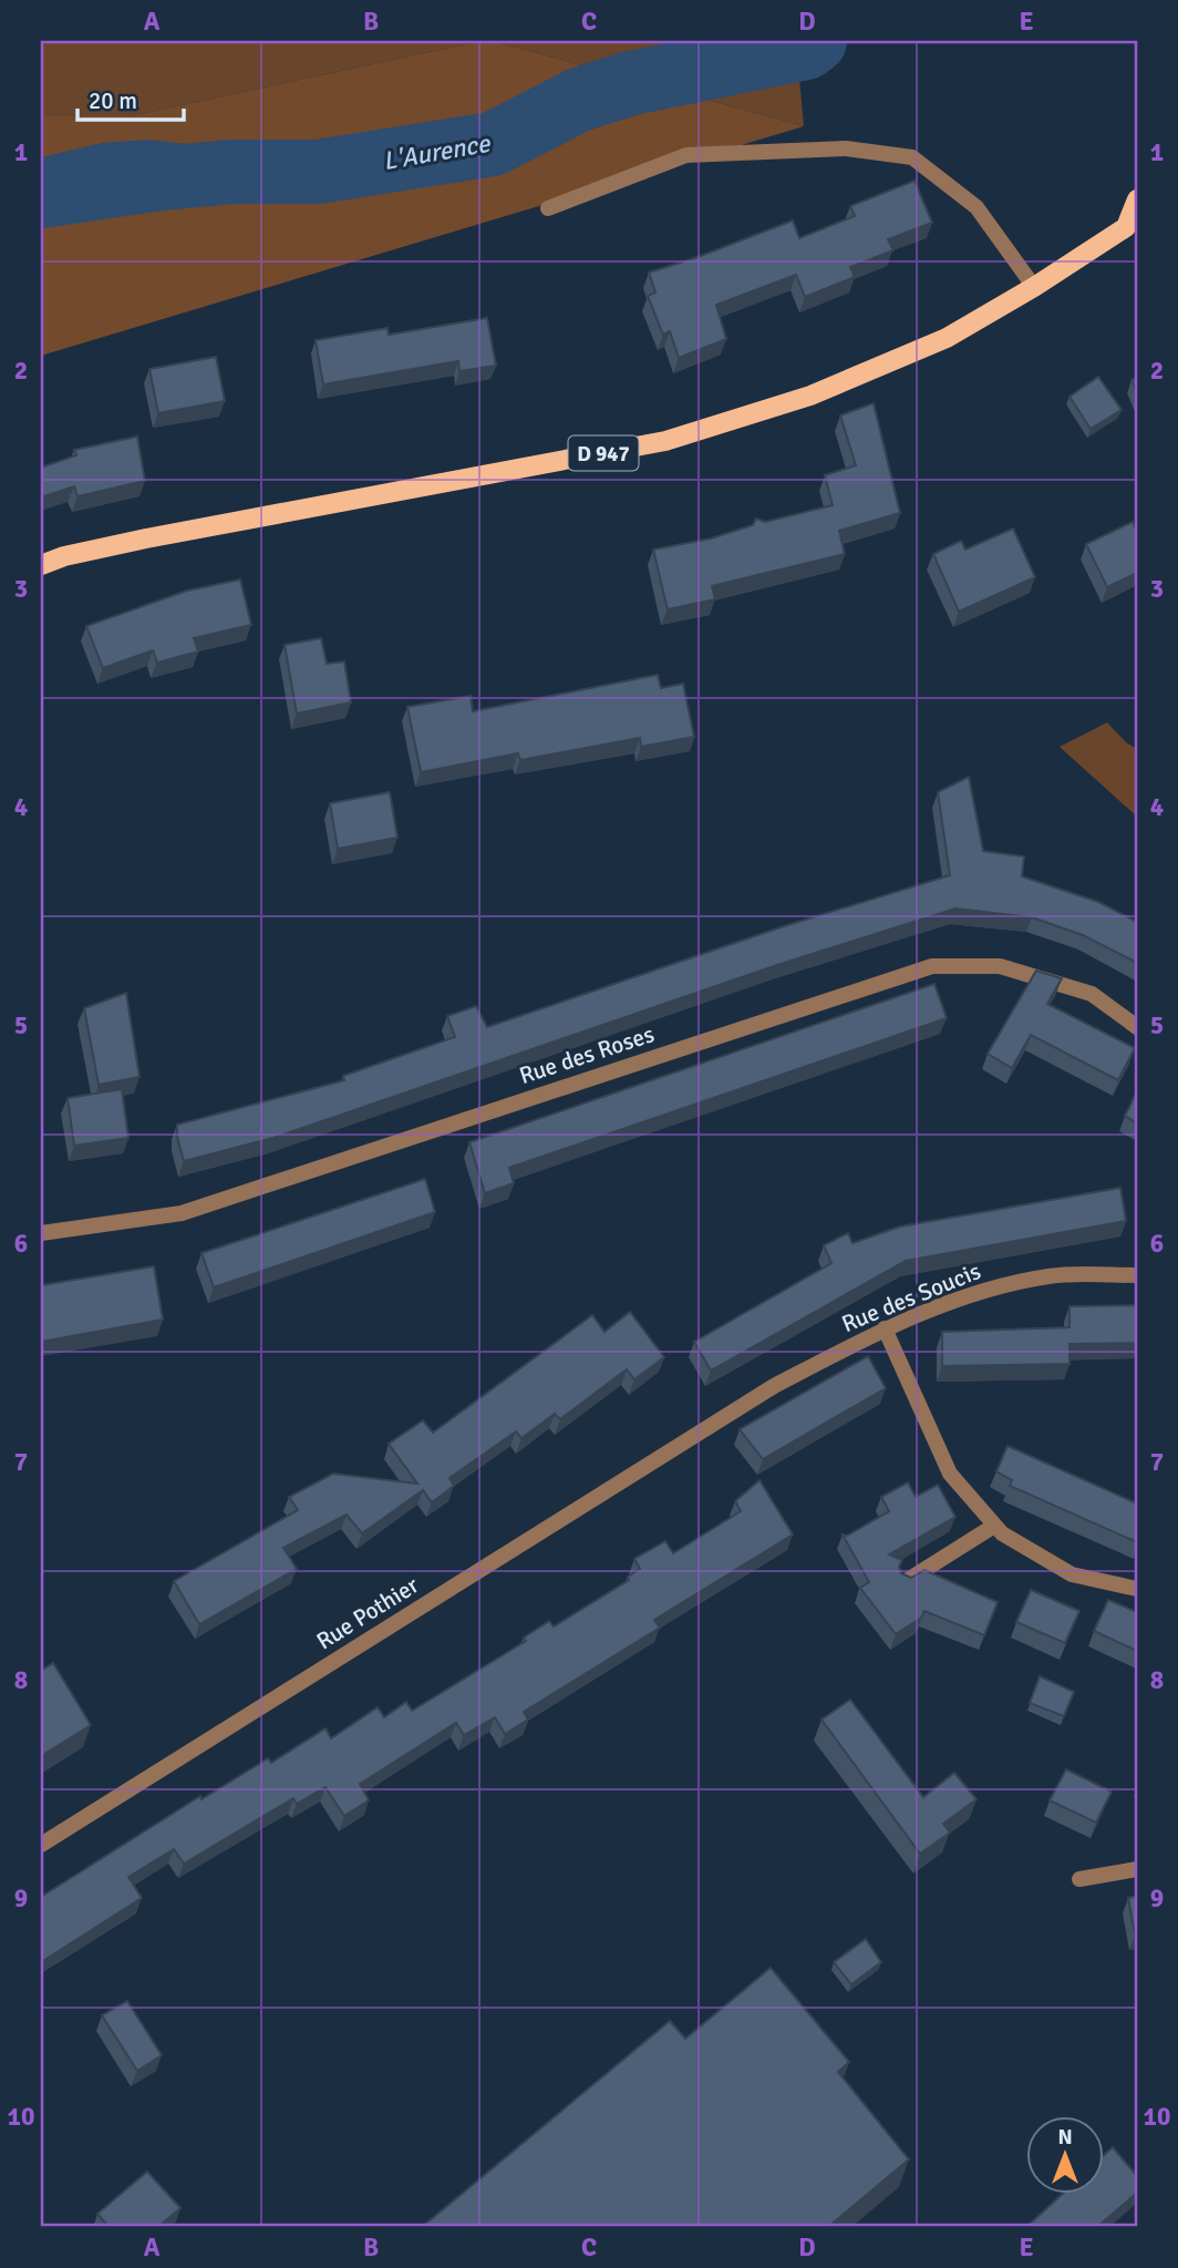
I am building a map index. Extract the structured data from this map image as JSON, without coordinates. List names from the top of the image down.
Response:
{
  "streets": {
    "main road": ["D 947"],
    "street": ["Rue des Roses", "Rue des Soucis", "Rue Pothier"]
  },
  "crossings": [
    ["Rue des Soucis", "Rue Pothier"]
  ],
  "water": ["L'Aurence"],
  "scale_bar": "20 m",
  "north": "top",
  "grid": {
    "columns": [
      "A",
      "B",
      "C",
      "D",
      "E"
    ],
    "rows": [
      "1",
      "2",
      "3",
      "4",
      "5",
      "6",
      "7",
      "8",
      "9",
      "10"
    ]
  }
}
